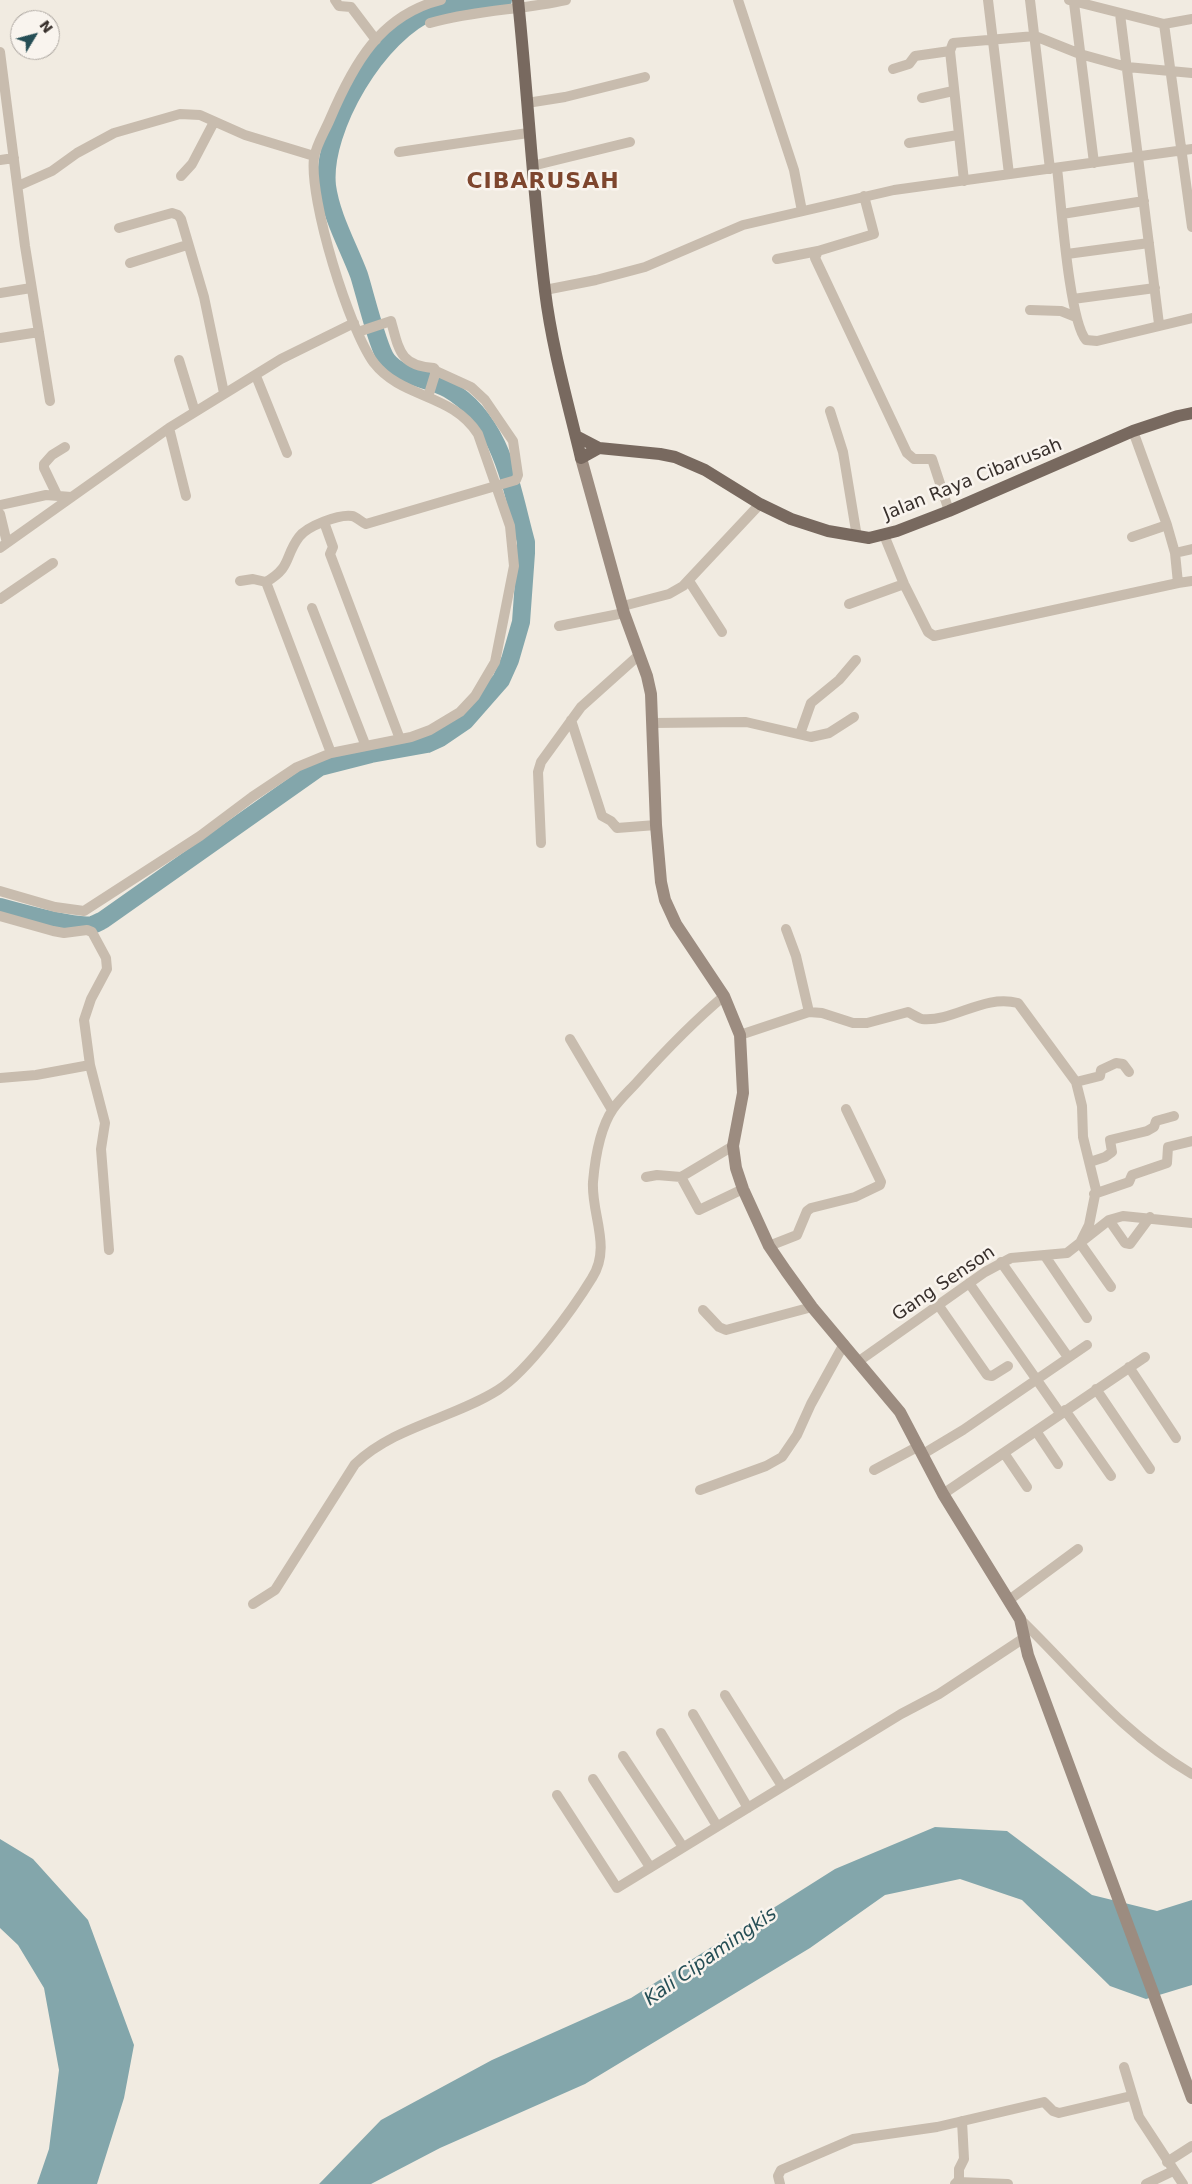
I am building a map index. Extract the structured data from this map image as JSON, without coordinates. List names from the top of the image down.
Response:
{
  "streets": {
    "main road": ["Jalan Raya Cibarusah"],
    "street": ["Gang Senson"]
  },
  "districts": ["CIBARUSAH"],
  "water": ["Kali Cipamingkis"],
  "north": "top right"
}
